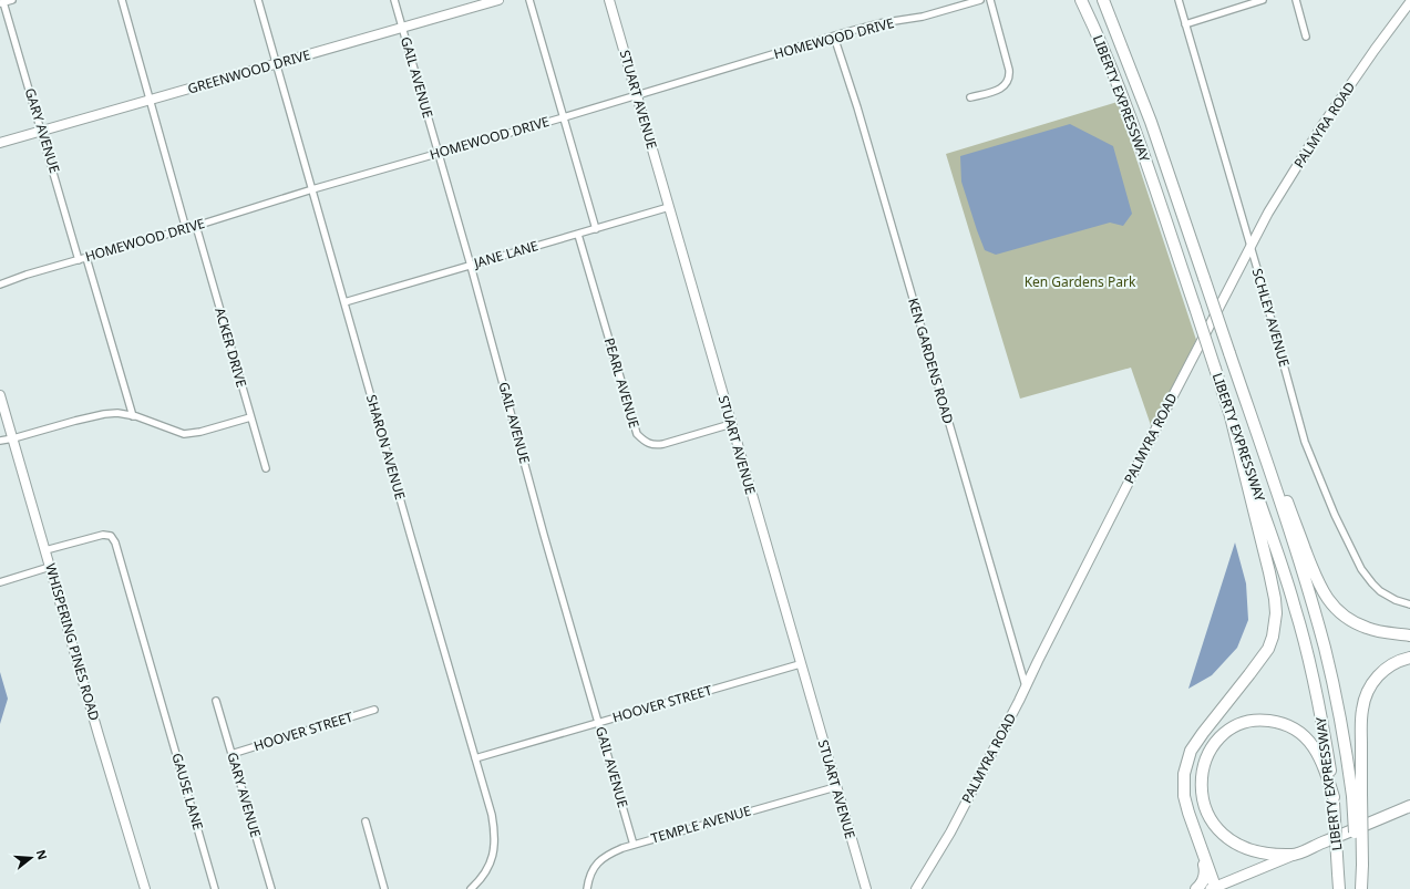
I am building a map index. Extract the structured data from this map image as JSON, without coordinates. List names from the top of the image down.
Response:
{
  "streets": {
    "highway": ["LIBERTY EXPRESSWAY"],
    "street": [
      "HOMEWOOD DRIVE",
      "GREENWOOD DRIVE",
      "GAIL AVENUE",
      "STUART AVENUE",
      "PALMYRA ROAD",
      "GARY AVENUE",
      "JANE LANE",
      "SCHLEY AVENUE",
      "ACKER DRIVE",
      "KEN GARDENS ROAD",
      "PEARL AVENUE",
      "SHARON AVENUE",
      "WHISPERING PINES ROAD",
      "HOOVER STREET",
      "GAUSE LANE",
      "TEMPLE AVENUE"
    ]
  },
  "crossings": [
    ["HOMEWOOD DRIVE", "GAIL AVENUE"],
    ["HOMEWOOD DRIVE", "STUART AVENUE"],
    ["HOMEWOOD DRIVE", "GARY AVENUE"],
    ["HOMEWOOD DRIVE", "ACKER DRIVE"],
    ["HOMEWOOD DRIVE", "KEN GARDENS ROAD"],
    ["HOMEWOOD DRIVE", "SHARON AVENUE"],
    ["GREENWOOD DRIVE", "GAIL AVENUE"],
    ["GREENWOOD DRIVE", "GARY AVENUE"],
    ["GREENWOOD DRIVE", "SHARON AVENUE"],
    ["GAIL AVENUE", "JANE LANE"],
    ["GAIL AVENUE", "HOOVER STREET"],
    ["GAIL AVENUE", "TEMPLE AVENUE"],
    ["STUART AVENUE", "JANE LANE"],
    ["STUART AVENUE", "PEARL AVENUE"],
    ["STUART AVENUE", "HOOVER STREET"],
    ["STUART AVENUE", "TEMPLE AVENUE"],
    ["PALMYRA ROAD", "SCHLEY AVENUE"],
    ["PALMYRA ROAD", "KEN GARDENS ROAD"],
    ["GARY AVENUE", "HOOVER STREET"],
    ["JANE LANE", "PEARL AVENUE"],
    ["JANE LANE", "SHARON AVENUE"],
    ["SHARON AVENUE", "HOOVER STREET"],
    ["WHISPERING PINES ROAD", "GAUSE LANE"]
  ],
  "parks": ["Ken Gardens Park"],
  "north": "right"
}
